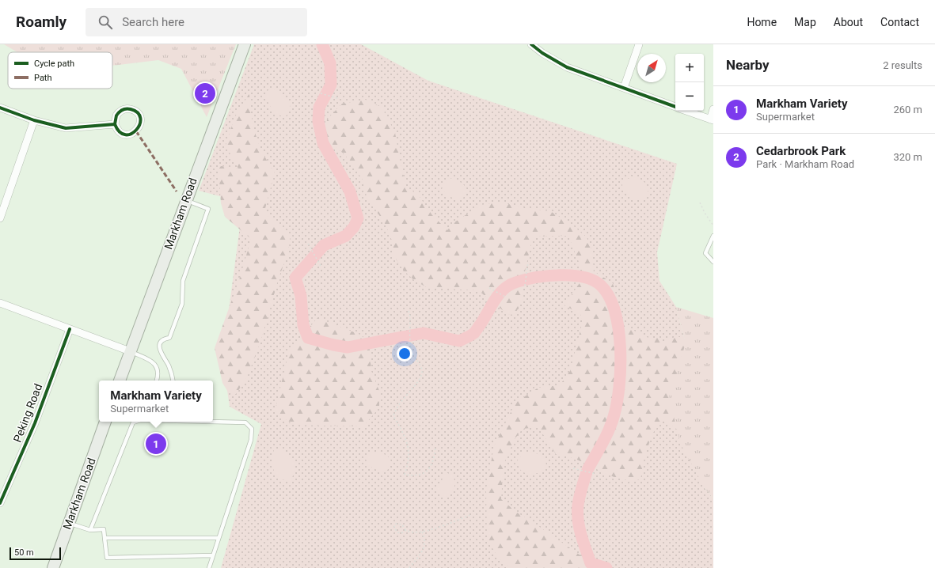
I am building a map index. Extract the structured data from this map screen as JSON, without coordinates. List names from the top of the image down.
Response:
{
  "streets": {
    "main road": ["Markham Road"],
    "street": ["Peking Road"]
  },
  "legend": ["Cycle path", "Path"],
  "scale_bar": "50 m",
  "north": "top right",
  "page": {
    "header": "Roamly",
    "search": "Search here",
    "nav": [
      "Home",
      "Map",
      "About",
      "Contact"
    ],
    "heading": ["Nearby", "2 results"],
    "map_buttons": ["+", "−"],
    "pins": ["2", "1"],
    "list": [
      {
        "mark": "1",
        "name": "Markham Variety",
        "note": "Supermarket",
        "value": "260 m"
      },
      {
        "mark": "2",
        "name": "Cedarbrook Park",
        "note": "Park · Markham Road",
        "value": "320 m"
      }
    ],
    "popup": ["Markham Variety", "Supermarket"],
    "scale": "50 m"
  }
}
